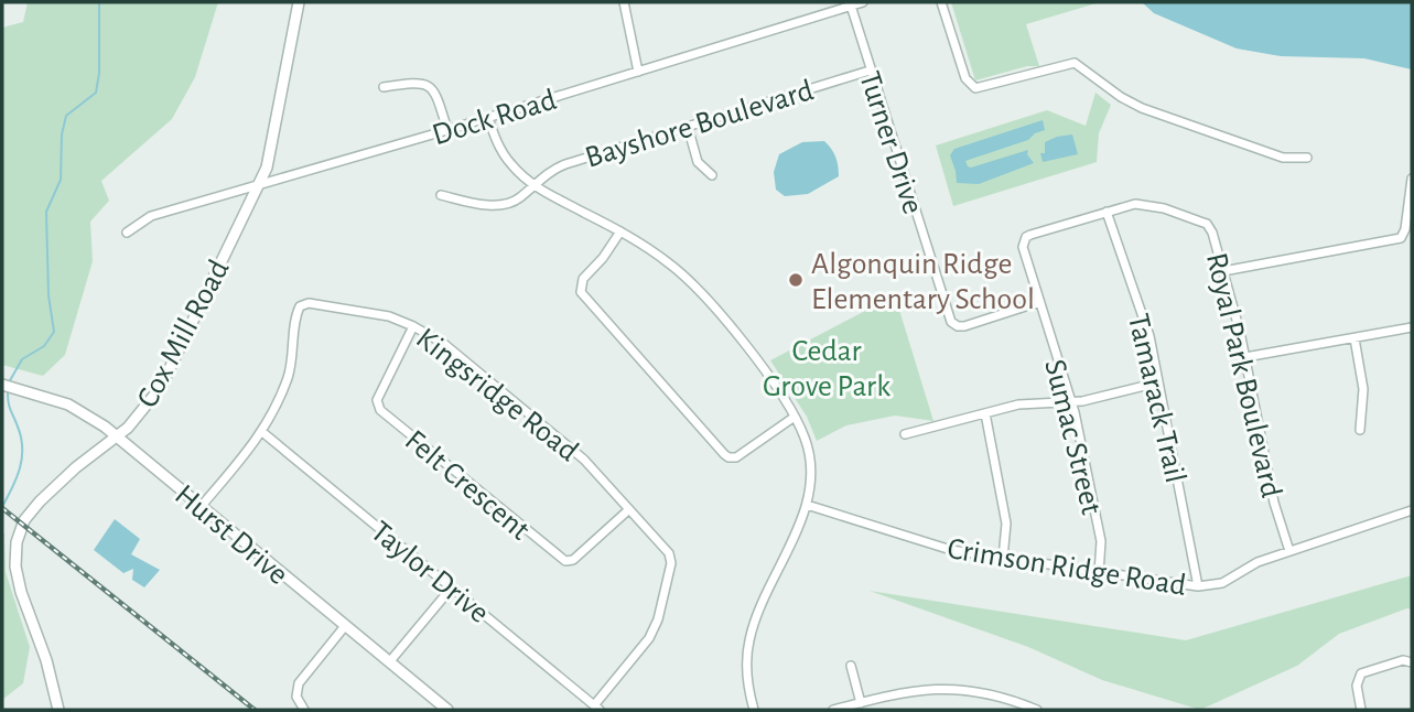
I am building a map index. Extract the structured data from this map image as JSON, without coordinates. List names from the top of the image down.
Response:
{
  "streets": {
    "street": [
      "Dock Road",
      "Bayshore Boulevard",
      "Turner Drive",
      "Cox Mill Road",
      "Royal Park Boulevard",
      "Kingsridge Road",
      "Tamarack Trail",
      "Sumac Street",
      "Felt Crescent",
      "Hurst Drive",
      "Crimson Ridge Road",
      "Taylor Drive"
    ]
  },
  "crossings": [
    ["Dock Road", "Turner Drive"],
    ["Dock Road", "Cox Mill Road"],
    ["Bayshore Boulevard", "Turner Drive"],
    ["Turner Drive", "Royal Park Boulevard"],
    ["Turner Drive", "Sumac Street"],
    ["Cox Mill Road", "Hurst Drive"],
    ["Royal Park Boulevard", "Tamarack Trail"],
    ["Royal Park Boulevard", "Sumac Street"],
    ["Royal Park Boulevard", "Crimson Ridge Road"],
    ["Kingsridge Road", "Felt Crescent"],
    ["Kingsridge Road", "Hurst Drive"],
    ["Kingsridge Road", "Taylor Drive"],
    ["Tamarack Trail", "Crimson Ridge Road"],
    ["Sumac Street", "Crimson Ridge Road"]
  ],
  "parks": ["Cedar Grove Park"],
  "places": ["Algonquin Ridge Elementary School"]
}
